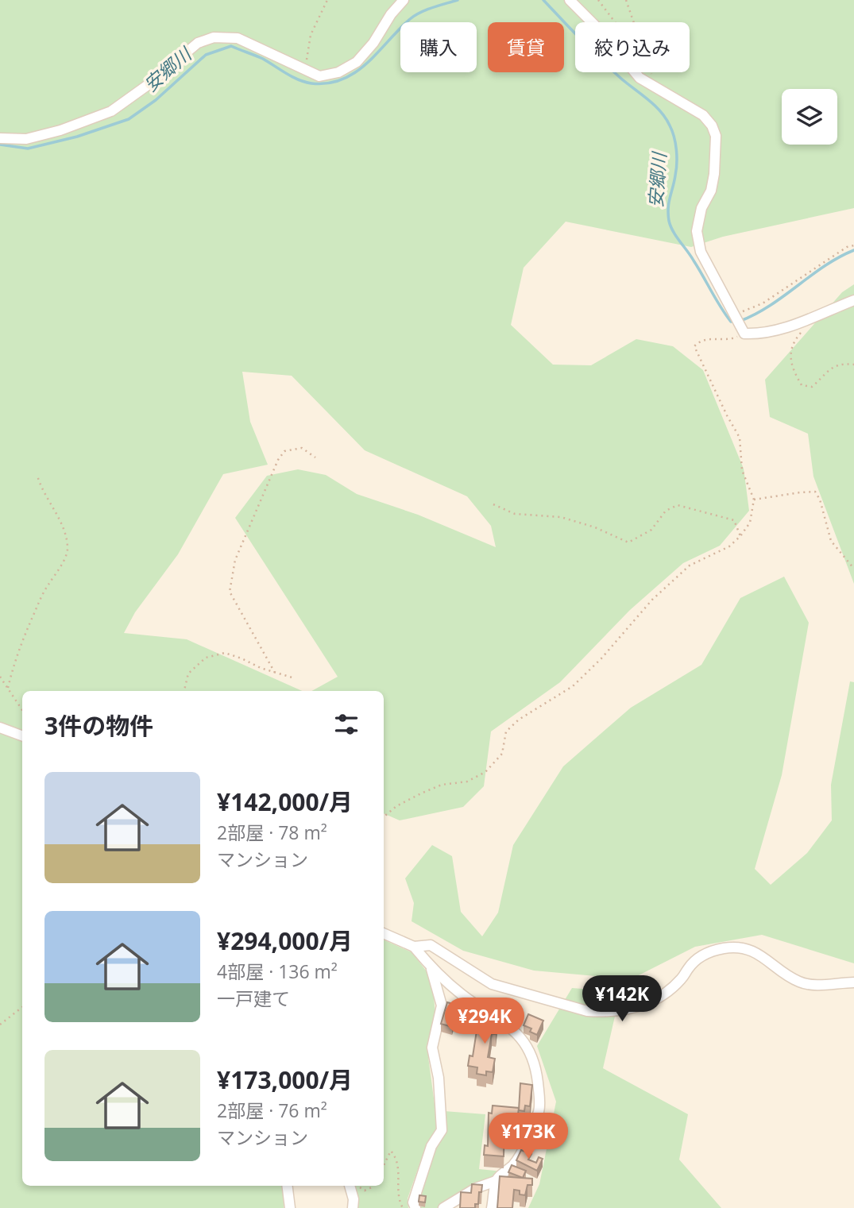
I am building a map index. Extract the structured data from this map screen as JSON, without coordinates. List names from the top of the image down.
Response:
{
  "water": ["安郷川"],
  "page": {
    "chip": ["購入", "賃貸", "絞り込み"],
    "heading": "3件の物件",
    "list": [
      {
        "name": "¥142,000/月",
        "note": "2部屋 · 78 m² · マンション"
      },
      {
        "name": "¥294,000/月",
        "note": "4部屋 · 136 m² · 一戸建て"
      },
      {
        "name": "¥173,000/月",
        "note": "2部屋 · 76 m² · マンション"
      }
    ],
    "price": ["¥142K", "¥294K", "¥173K"]
  }
}
